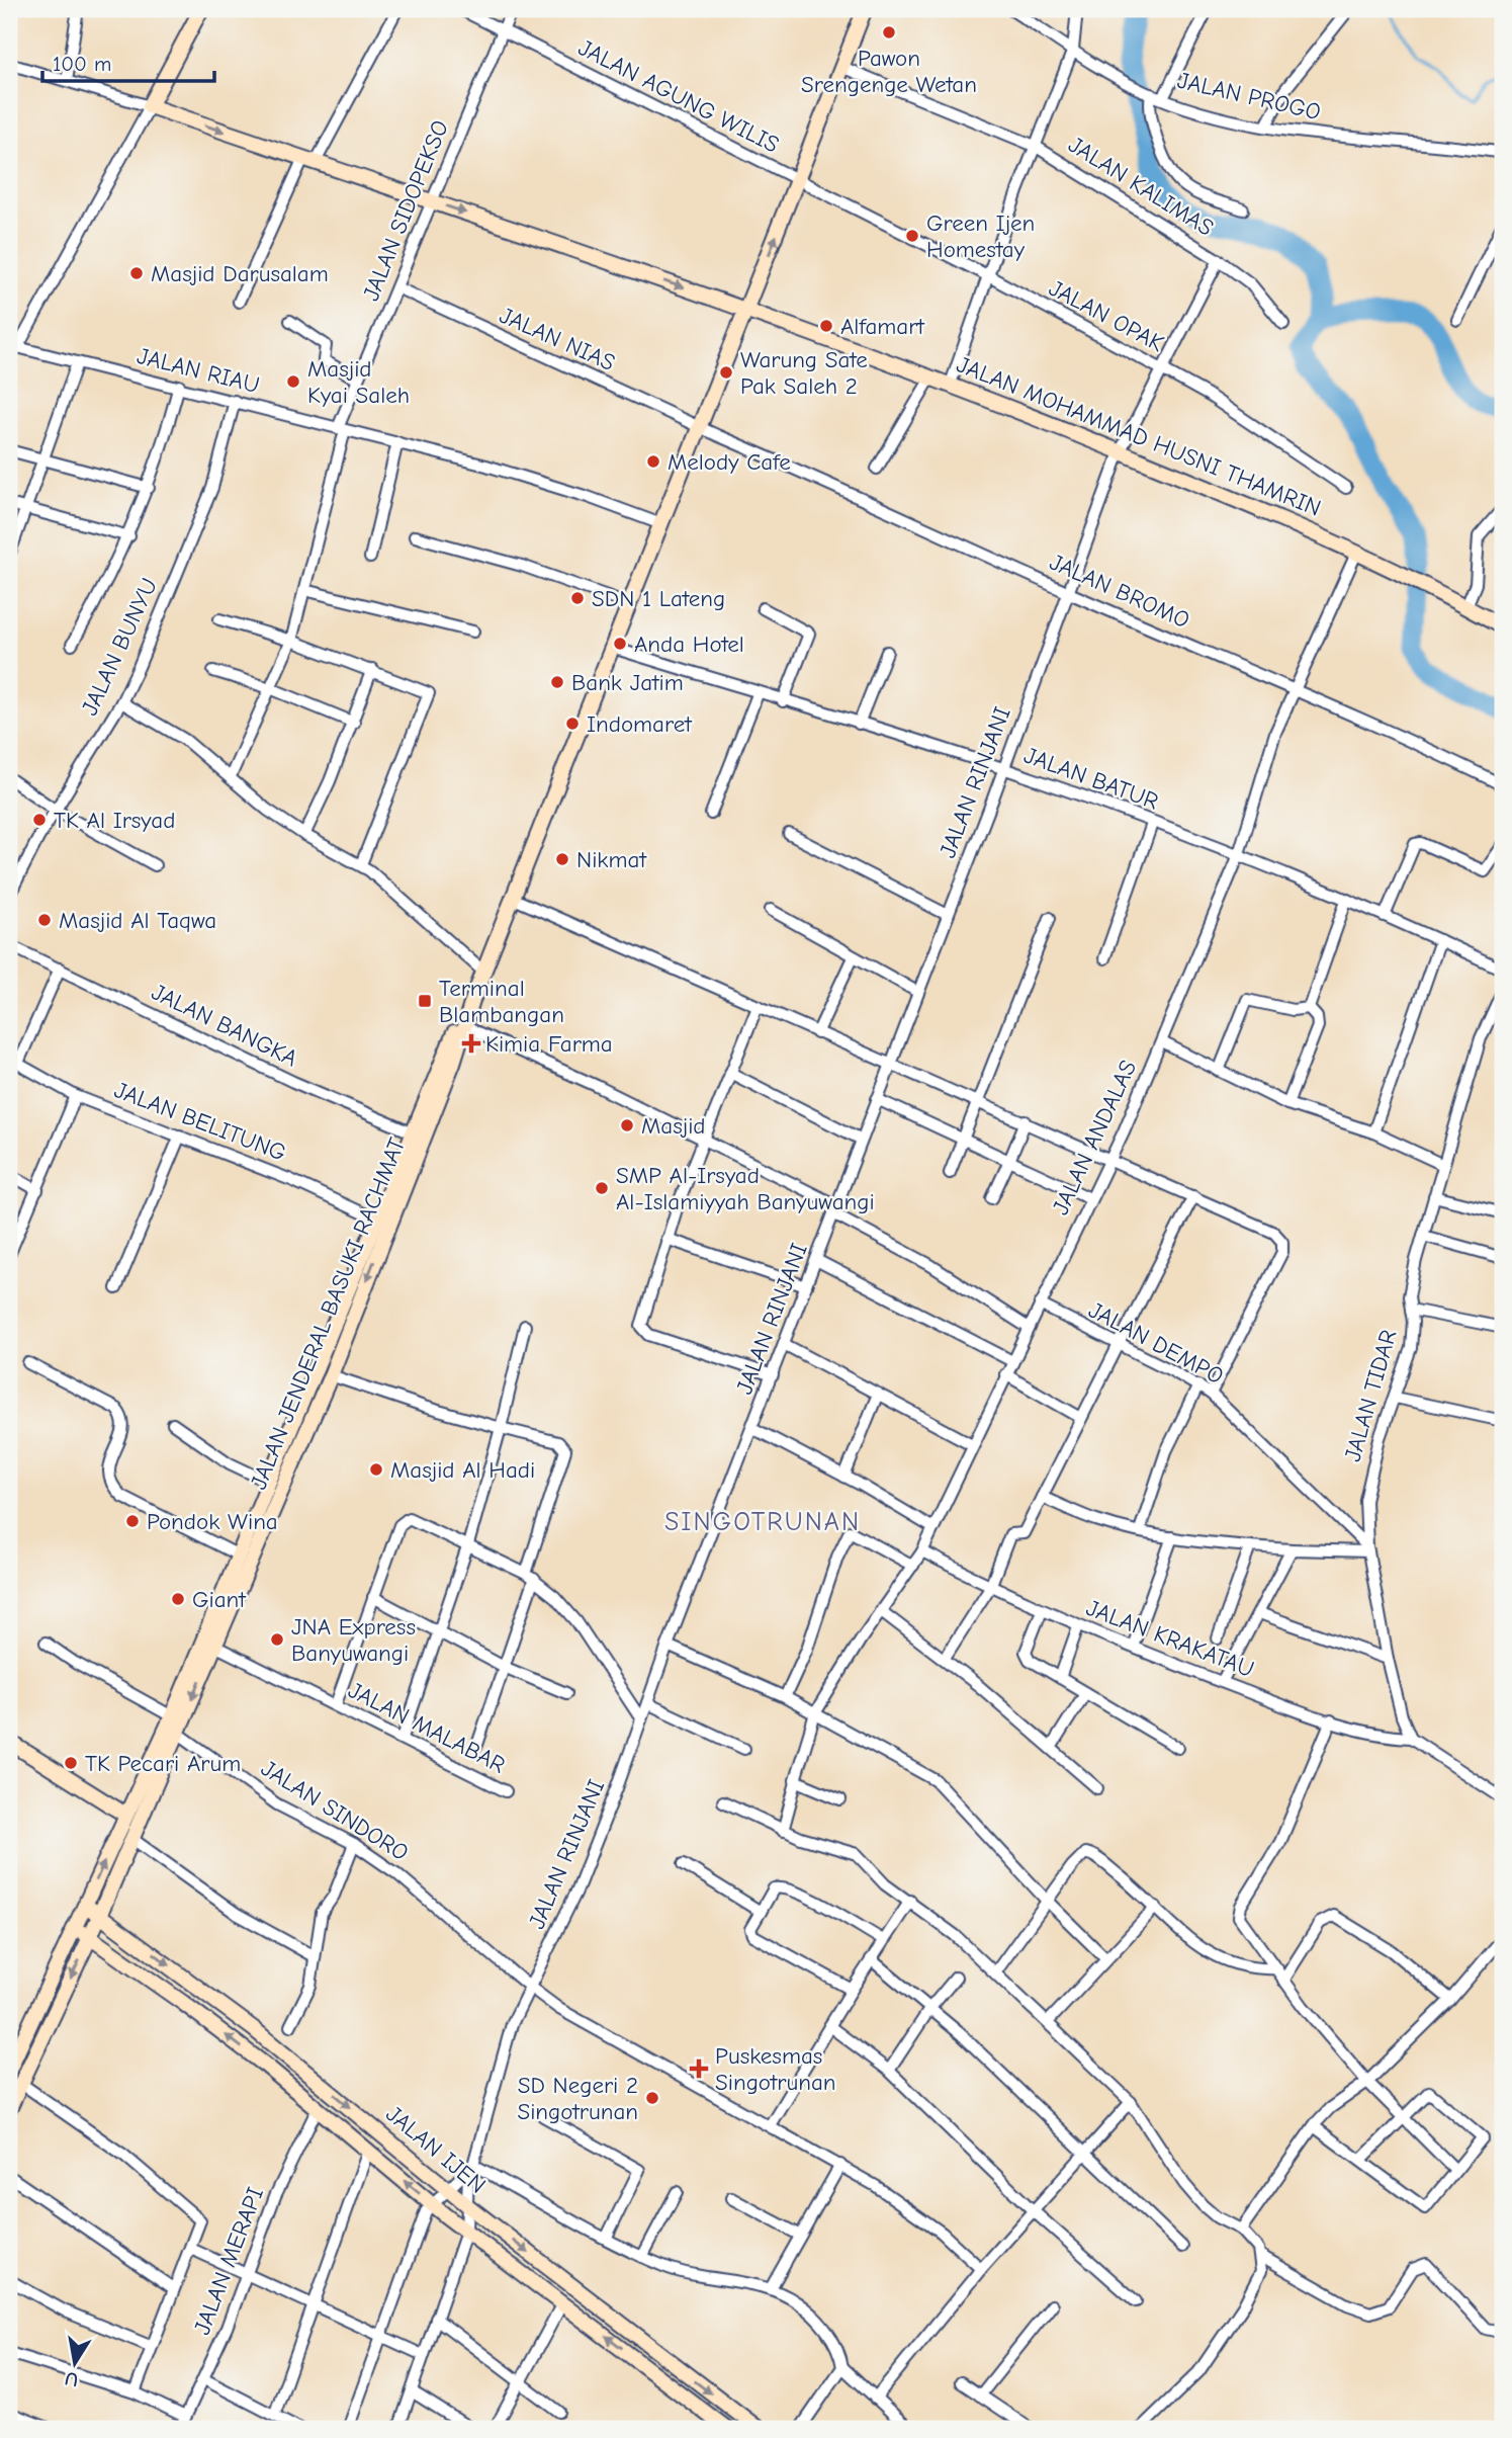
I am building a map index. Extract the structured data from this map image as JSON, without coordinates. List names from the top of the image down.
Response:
{
  "streets": {
    "main road": ["JALAN MOHAMMAD HUSNI THAMRIN", "JALAN JENDERAL BASUKI RACHMAT", "JALAN IJEN"],
    "street": [
      "JALAN AGUNG WILIS",
      "JALAN PROGO",
      "JALAN KALIMAS",
      "JALAN SIDOPEKSO",
      "JALAN OPAK",
      "JALAN NIAS",
      "JALAN RIAU",
      "JALAN BROMO",
      "JALAN BUNYU",
      "JALAN BATUR",
      "JALAN RINJANI",
      "JALAN BANGKA",
      "JALAN BELITUNG",
      "JALAN ANDALAS",
      "JALAN DEMPO",
      "JALAN TIDAR",
      "JALAN KRAKATAU",
      "JALAN MALABAR",
      "JALAN SINDORO",
      "JALAN MERAPI"
    ]
  },
  "crossings": [
    ["JALAN AGUNG WILIS", "JALAN SIDOPEKSO"],
    ["JALAN AGUNG WILIS", "JALAN OPAK"],
    ["JALAN AGUNG WILIS", "JALAN JENDERAL BASUKI RACHMAT"],
    ["JALAN KALIMAS", "JALAN OPAK"],
    ["JALAN KALIMAS", "JALAN MOHAMMAD HUSNI THAMRIN"],
    ["JALAN KALIMAS", "JALAN RINJANI"],
    ["JALAN KALIMAS", "JALAN JENDERAL BASUKI RACHMAT"],
    ["JALAN SIDOPEKSO", "JALAN NIAS"],
    ["JALAN SIDOPEKSO", "JALAN RIAU"],
    ["JALAN SIDOPEKSO", "JALAN MOHAMMAD HUSNI THAMRIN"],
    ["JALAN OPAK", "JALAN JENDERAL BASUKI RACHMAT"],
    ["JALAN NIAS", "JALAN BROMO"],
    ["JALAN NIAS", "JALAN JENDERAL BASUKI RACHMAT"],
    ["JALAN RIAU", "JALAN BUNYU"],
    ["JALAN RIAU", "JALAN JENDERAL BASUKI RACHMAT"],
    ["JALAN MOHAMMAD HUSNI THAMRIN", "JALAN RINJANI"],
    ["JALAN MOHAMMAD HUSNI THAMRIN", "JALAN ANDALAS"],
    ["JALAN MOHAMMAD HUSNI THAMRIN", "JALAN JENDERAL BASUKI RACHMAT"],
    ["JALAN BROMO", "JALAN RINJANI"],
    ["JALAN BROMO", "JALAN ANDALAS"],
    ["JALAN BROMO", "JALAN JENDERAL BASUKI RACHMAT"],
    ["JALAN BATUR", "JALAN RINJANI"],
    ["JALAN BATUR", "JALAN ANDALAS"],
    ["JALAN BATUR", "JALAN JENDERAL BASUKI RACHMAT"],
    ["JALAN RINJANI", "JALAN SINDORO"],
    ["JALAN RINJANI", "JALAN IJEN"],
    ["JALAN BANGKA", "JALAN JENDERAL BASUKI RACHMAT"],
    ["JALAN BELITUNG", "JALAN JENDERAL BASUKI RACHMAT"],
    ["JALAN ANDALAS", "JALAN DEMPO"],
    ["JALAN ANDALAS", "JALAN KRAKATAU"],
    ["JALAN JENDERAL BASUKI RACHMAT", "JALAN MALABAR"],
    ["JALAN JENDERAL BASUKI RACHMAT", "JALAN SINDORO"],
    ["JALAN JENDERAL BASUKI RACHMAT", "JALAN IJEN"],
    ["JALAN DEMPO", "JALAN TIDAR"],
    ["JALAN TIDAR", "JALAN KRAKATAU"],
    ["JALAN IJEN", "JALAN MERAPI"]
  ],
  "districts": ["SINGOTRUNAN"],
  "places": {
    "other": [
      "Pawon Srengenge Wetan",
      "Green Ijen Homestay",
      "Masjid Darusalam",
      "Alfamart",
      "Warung Sate Pak Saleh 2",
      "Masjid Kyai Saleh",
      "Melody Cafe",
      "SDN 1 Lateng",
      "Anda Hotel",
      "Bank Jatim",
      "Indomaret",
      "TK Al Irsyad",
      "Nikmat",
      "Masjid Al Taqwa",
      "Masjid",
      "SMP Al-Irsyad Al-Islamiyyah Banyuwangi",
      "Masjid Al Hadi",
      "Pondok Wina",
      "Giant",
      "JNA Express Banyuwangi",
      "TK Pecari Arum",
      "SD Negeri 2 Singotrunan"
    ],
    "transit": ["Terminal Blambangan"],
    "health": ["Kimia Farma", "Puskesmas Singotrunan"]
  },
  "scale_bar": "100 m",
  "north": "bottom"
}
